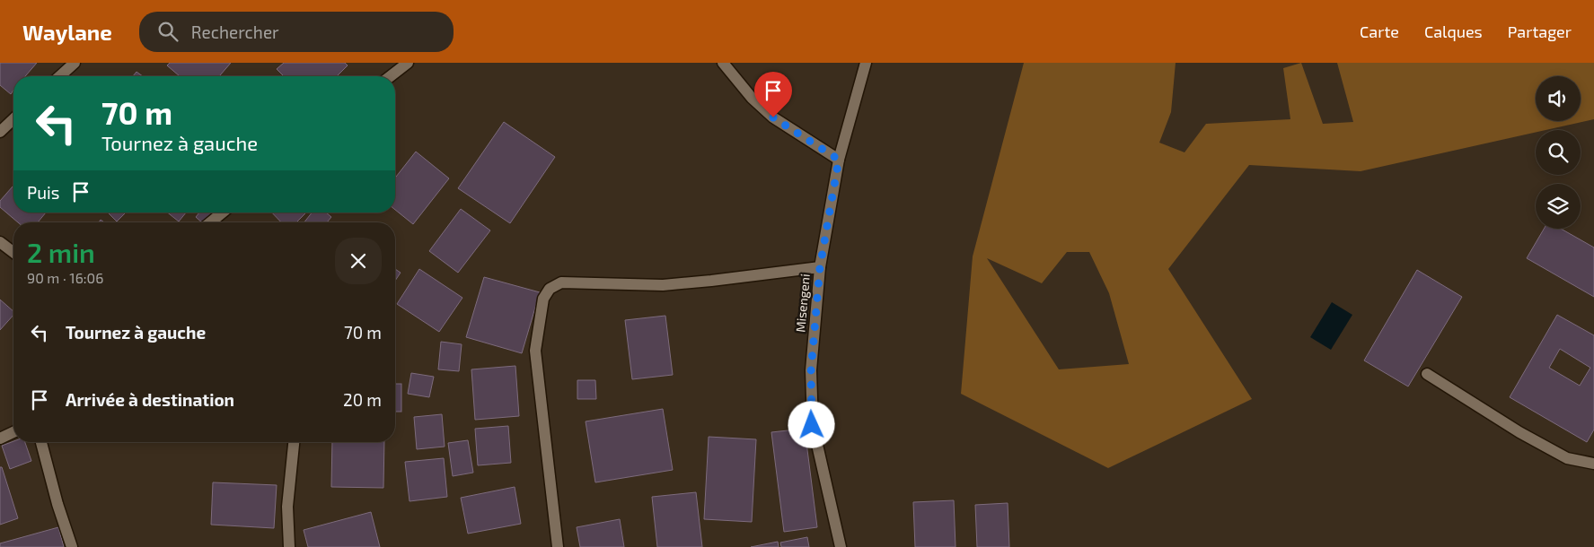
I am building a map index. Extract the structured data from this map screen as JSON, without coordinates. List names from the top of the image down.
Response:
{
  "streets": {
    "street": ["Misengeni"]
  },
  "page": {
    "header": "Waylane",
    "search": "Rechercher",
    "nav": ["Carte", "Calques", "Partager"],
    "turn": ["70 m", "Tournez à gauche"],
    "then": "Puis",
    "heading": ["2 min", "90 m · 16:06"],
    "list": [
      {
        "name": "Tournez à gauche",
        "value": "70 m"
      },
      {
        "name": "Arrivée à destination",
        "value": "20 m"
      }
    ]
  }
}
